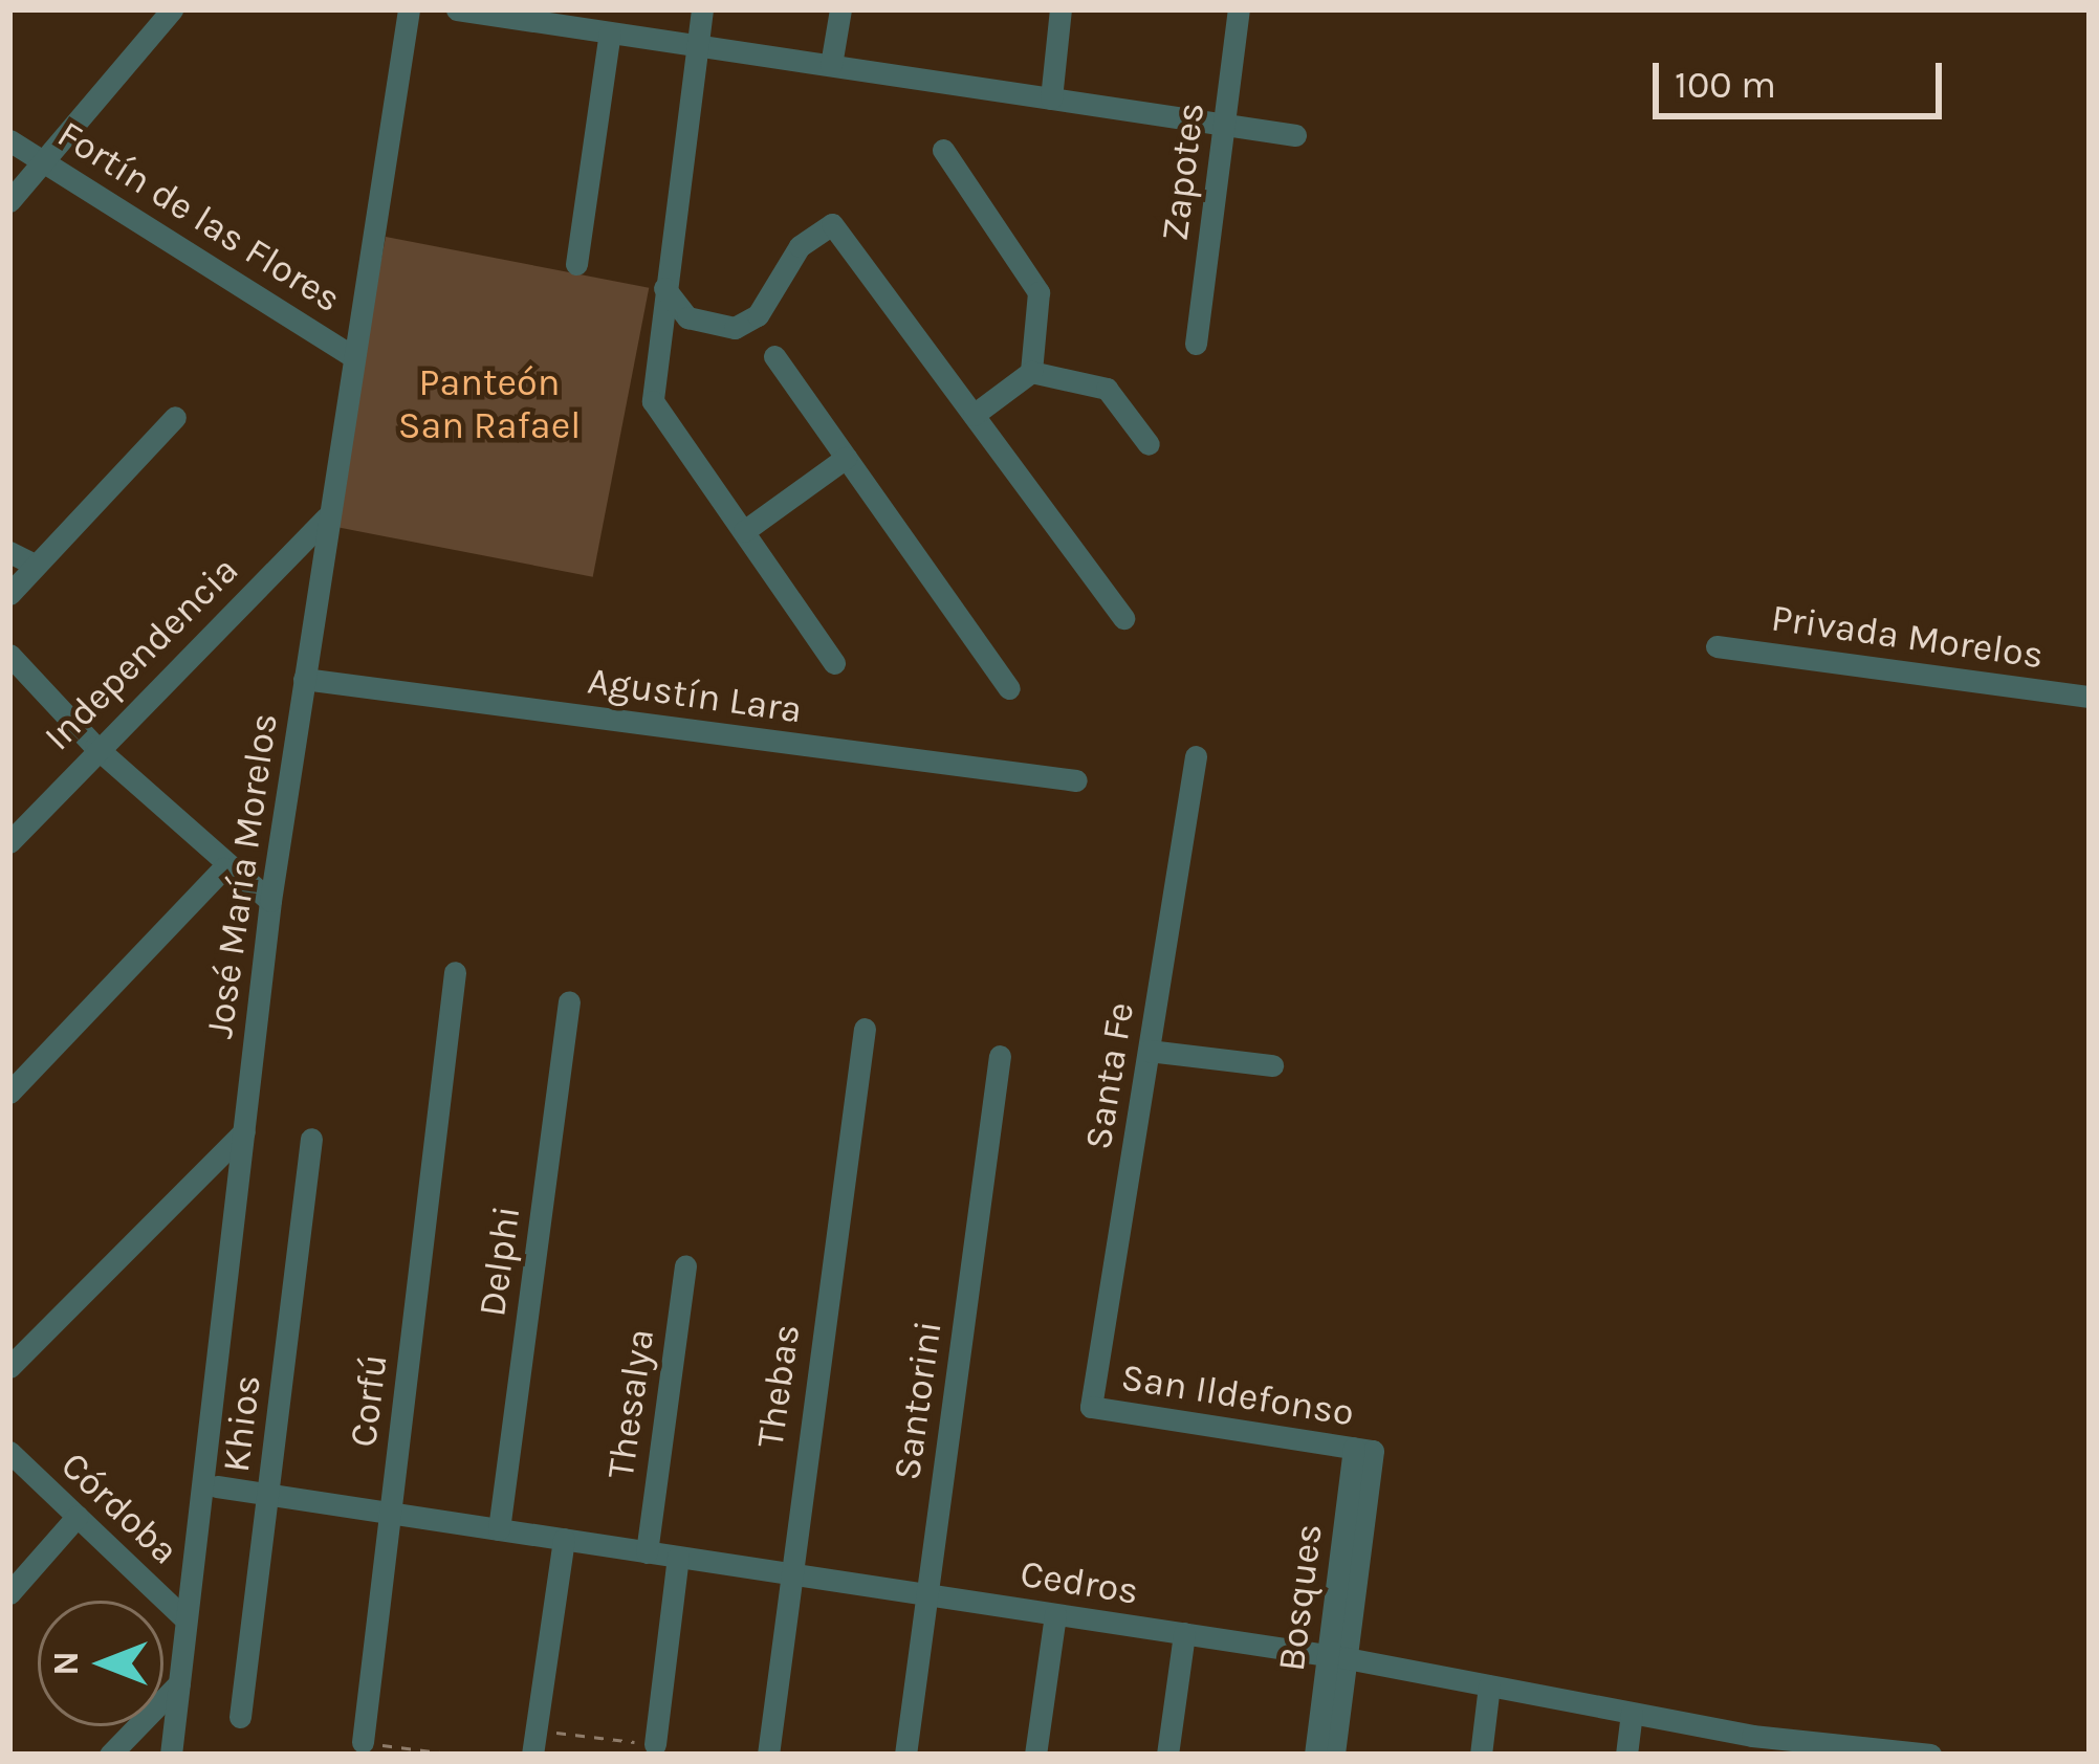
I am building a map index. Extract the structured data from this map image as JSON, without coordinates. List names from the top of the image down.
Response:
{
  "streets": {
    "street": [
      "Zapotes",
      "Fortín de las Flores",
      "Privada Morelos",
      "Independencia",
      "Agustín Lara",
      "José María Morelos",
      "Santa Fe",
      "Delphi",
      "Thebas",
      "San Ildefonso",
      "Corfú",
      "Santorini",
      "Thesalya",
      "Khios",
      "Córdoba",
      "Cedros",
      "Bosques"
    ]
  },
  "crossings": [
    ["Fortín de las Flores", "José María Morelos"],
    ["Independencia", "José María Morelos"],
    ["Agustín Lara", "José María Morelos"],
    ["José María Morelos", "Córdoba"],
    ["Santa Fe", "San Ildefonso"],
    ["Delphi", "Cedros"],
    ["Thebas", "Cedros"],
    ["San Ildefonso", "Bosques"],
    ["Corfú", "Cedros"],
    ["Santorini", "Cedros"],
    ["Thesalya", "Cedros"],
    ["Khios", "Cedros"],
    ["Cedros", "Bosques"]
  ],
  "parks": ["Panteón San Rafael"],
  "scale_bar": "100 m",
  "north": "left"
}
